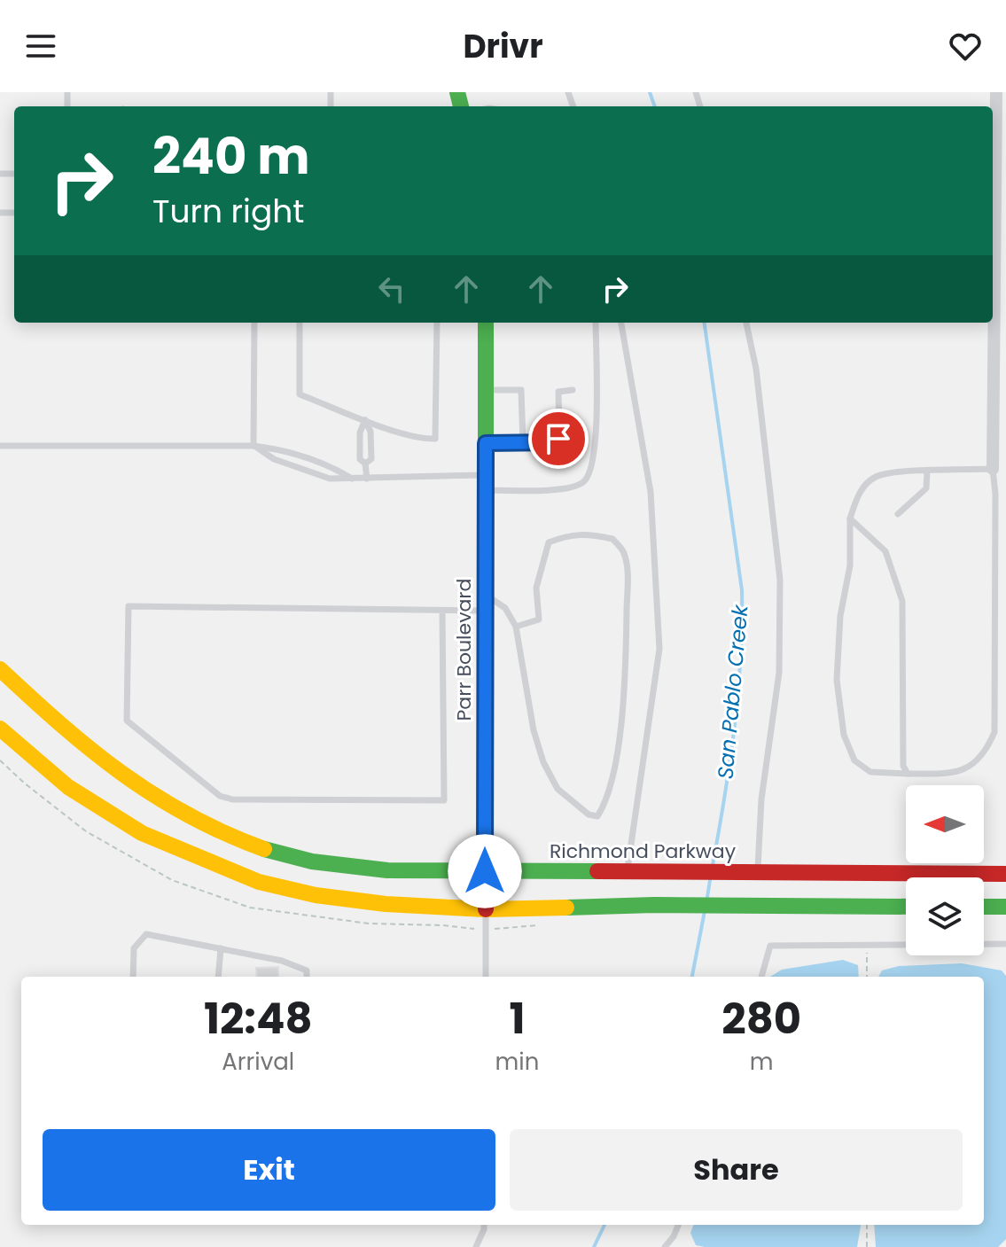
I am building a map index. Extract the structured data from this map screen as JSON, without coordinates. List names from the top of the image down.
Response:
{
  "streets": {
    "main road": ["Parr Boulevard", "Richmond Parkway"]
  },
  "crossings": [
    ["Parr Boulevard", "Richmond Parkway"]
  ],
  "water": ["San Pablo Creek"],
  "north": "left",
  "page": {
    "header": "Drivr",
    "turn": ["240 m", "Turn right"],
    "eta": [
      "12:48",
      "Arrival",
      "1",
      "min",
      "280",
      "m"
    ],
    "buttons": ["Exit", "Share"]
  }
}
